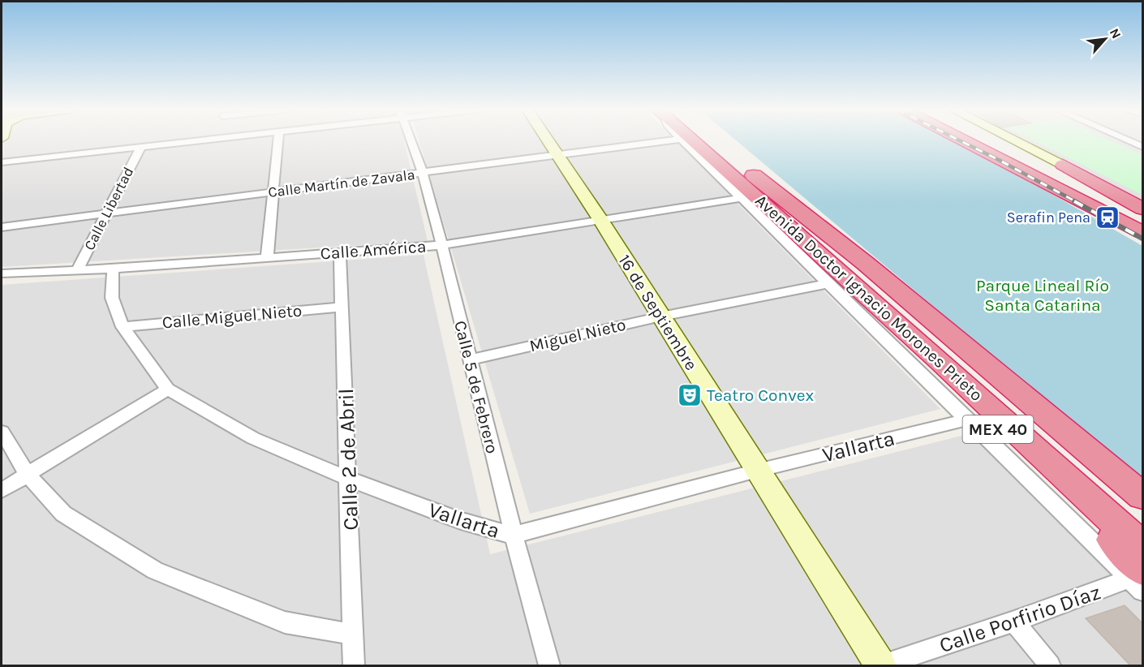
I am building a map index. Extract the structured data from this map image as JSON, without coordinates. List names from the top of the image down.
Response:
{
  "streets": {
    "highway": ["Avenida Doctor Ignacio Morones Prieto", "MEX 40"],
    "street": [
      "Calle Martín de Zavala",
      "Calle Libertad",
      "Calle América",
      "16 de Septiembre",
      "Calle Miguel Nieto",
      "Miguel Nieto",
      "Calle 5 de Febrero",
      "Vallarta",
      "Calle 2 de Abril",
      "Calle Porfirio Díaz"
    ]
  },
  "crossings": [
    ["Calle Martín de Zavala", "Calle Libertad"],
    ["Calle Martín de Zavala", "16 de Septiembre"],
    ["Calle Martín de Zavala", "Calle 5 de Febrero"],
    ["Calle Libertad", "Calle América"],
    ["Calle América", "16 de Septiembre"],
    ["Calle América", "Calle 5 de Febrero"],
    ["Calle América", "Vallarta"],
    ["Calle América", "Calle 2 de Abril"],
    ["Avenida Doctor Ignacio Morones Prieto", "Miguel Nieto"],
    ["Avenida Doctor Ignacio Morones Prieto", "MEX 40"],
    ["16 de Septiembre", "Miguel Nieto"],
    ["16 de Septiembre", "Vallarta"],
    ["16 de Septiembre", "Calle Porfirio Díaz"],
    ["Calle Miguel Nieto", "Vallarta"],
    ["Calle Miguel Nieto", "Calle 2 de Abril"],
    ["Miguel Nieto", "Calle 5 de Febrero"],
    ["Miguel Nieto", "MEX 40"],
    ["Calle 5 de Febrero", "Vallarta"],
    ["MEX 40", "Calle Porfirio Díaz"],
    ["Vallarta", "Calle 2 de Abril"]
  ],
  "parks": ["Parque Lineal Río Santa Catarina"],
  "places": {
    "station": ["Serafin Pena"],
    "theatre": ["Teatro Convex"]
  },
  "north": "top right"
}
